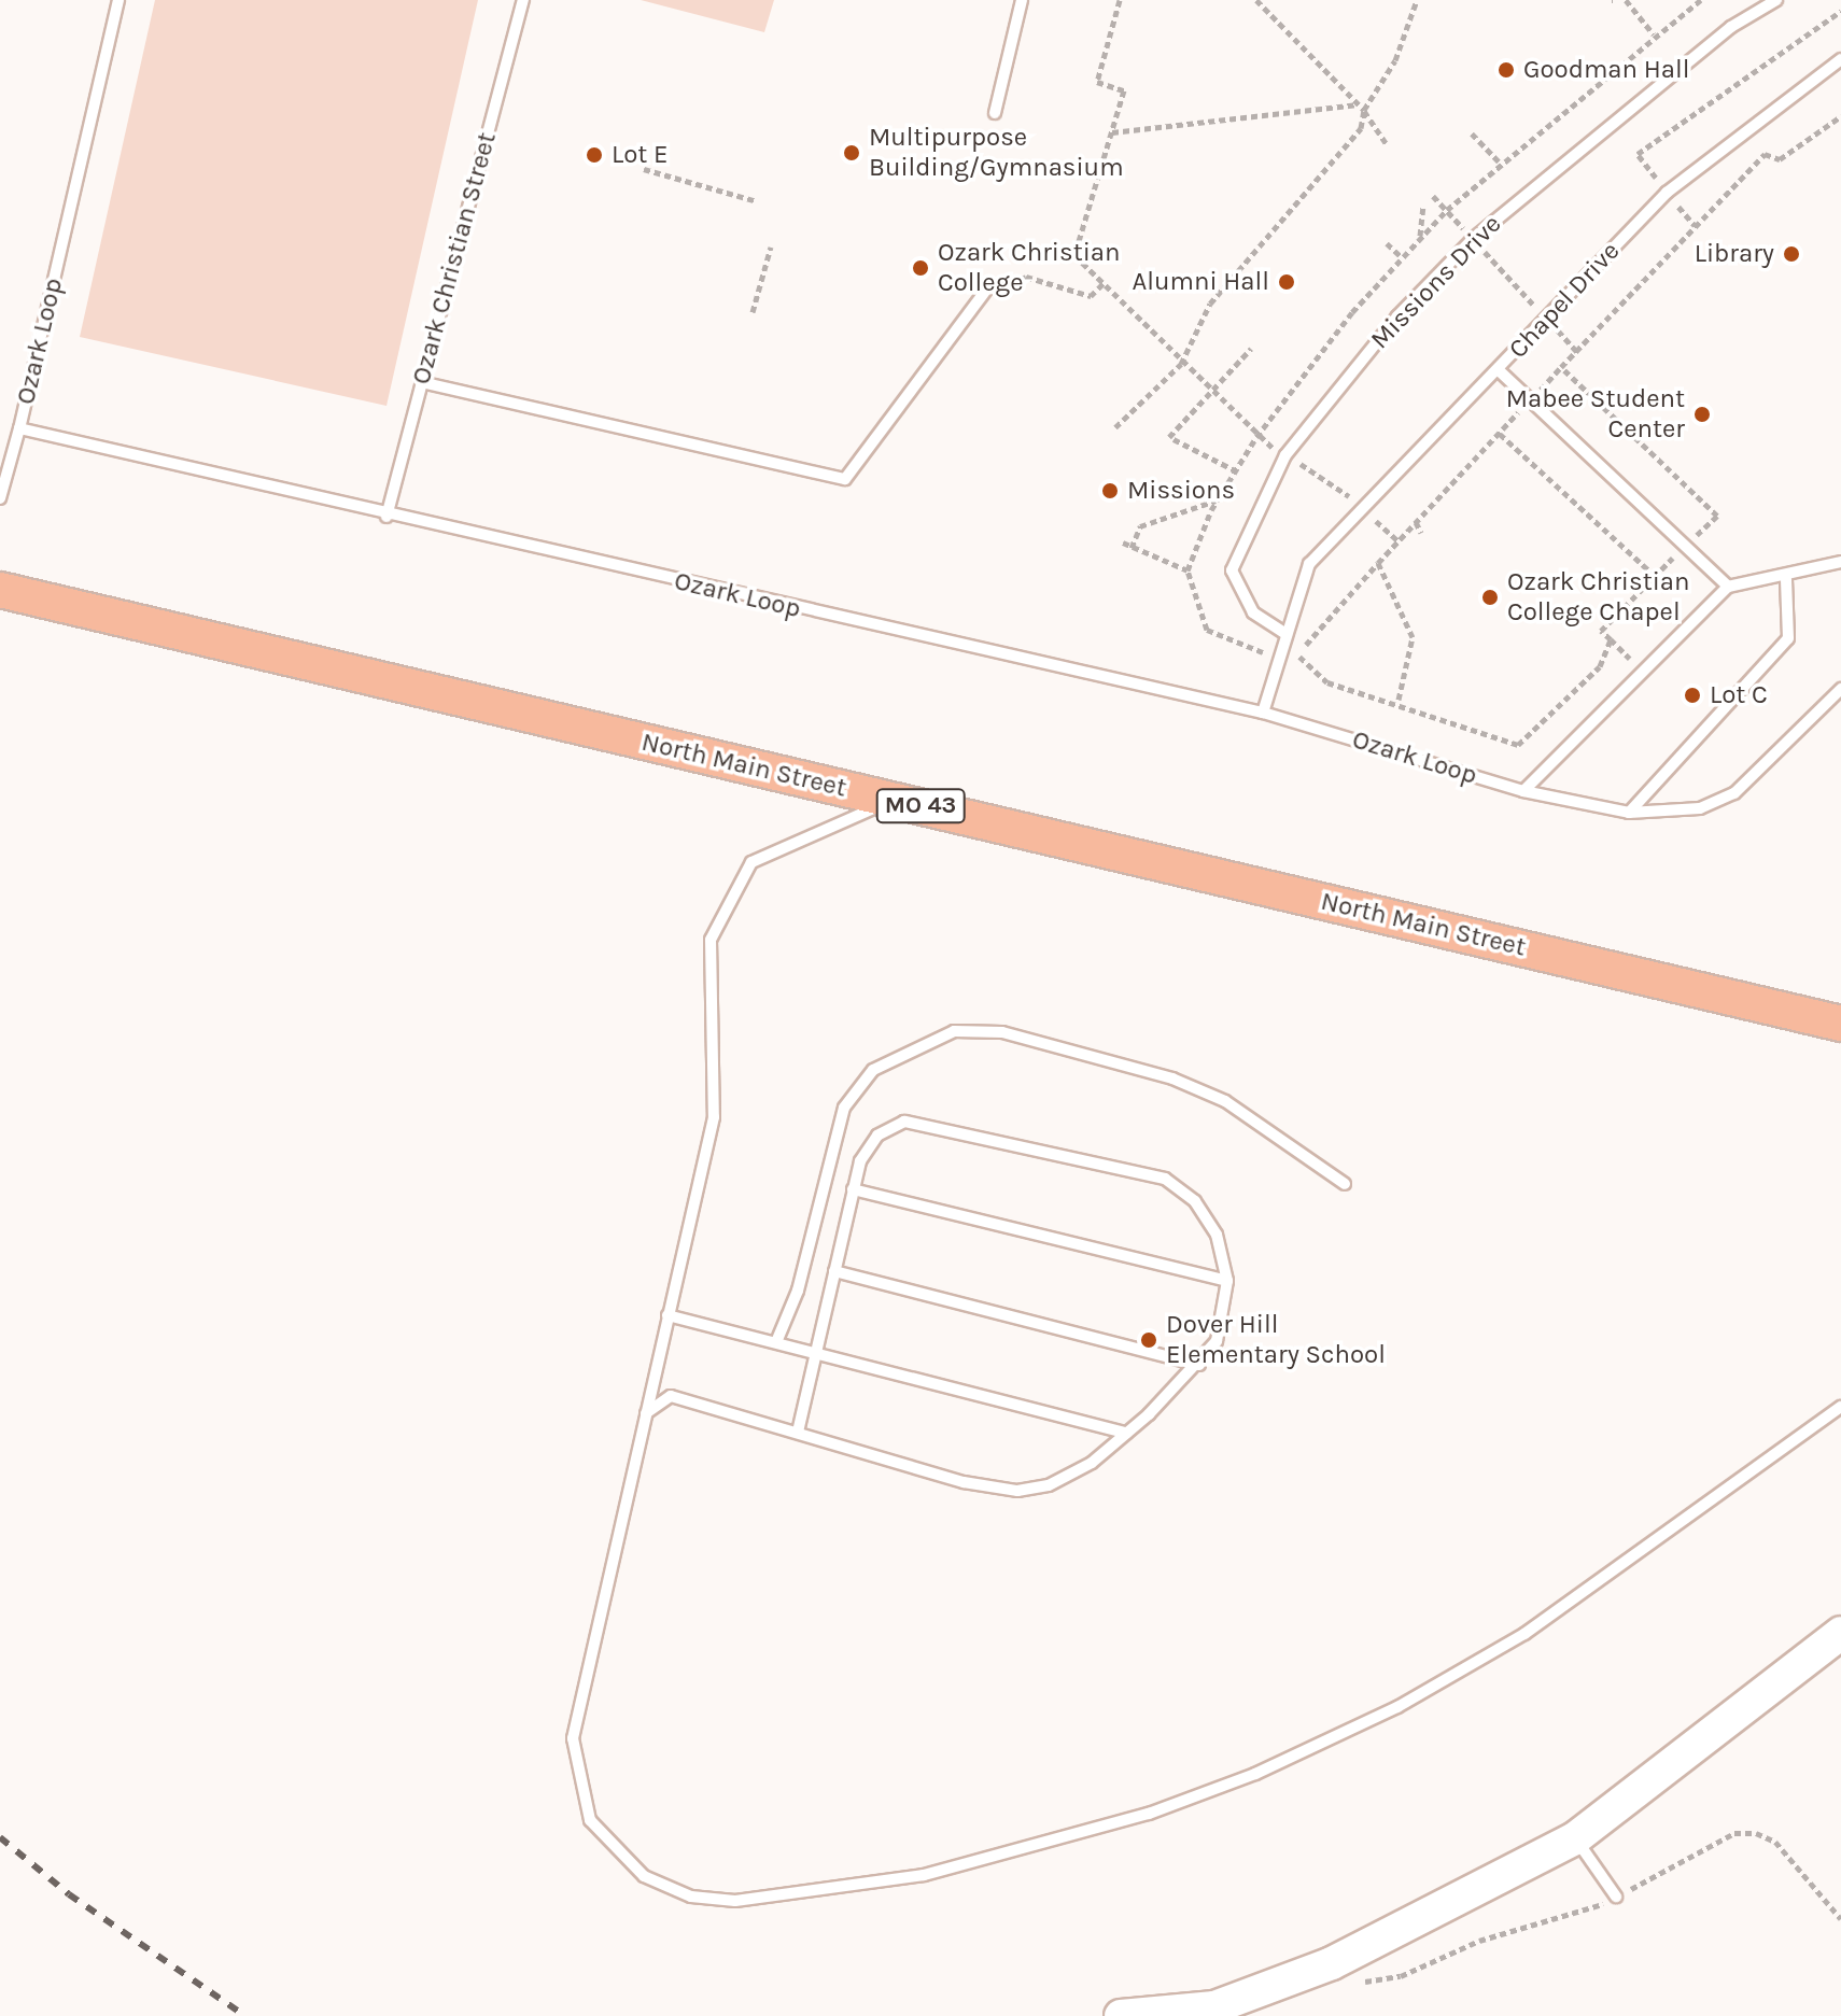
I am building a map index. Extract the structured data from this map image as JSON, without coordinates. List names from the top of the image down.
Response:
{
  "streets": {
    "main road": ["North Main Street", "MO 43"],
    "lane": [
      "Ozark Christian Street",
      "Missions Drive",
      "Chapel Drive",
      "Ozark Loop"
    ]
  },
  "crossings": [
    ["Ozark Christian Street", "Ozark Loop"],
    ["Missions Drive", "Chapel Drive"],
    ["Chapel Drive", "Ozark Loop"]
  ],
  "places": [
    "Goodman Hall",
    "Multipurpose Building/Gymnasium",
    "Lot E",
    "Library",
    "Ozark Christian College",
    "Alumni Hall",
    "Mabee Student Center",
    "Missions",
    "Ozark Christian College Chapel",
    "Lot C",
    "Dover Hill Elementary School"
  ]
}
